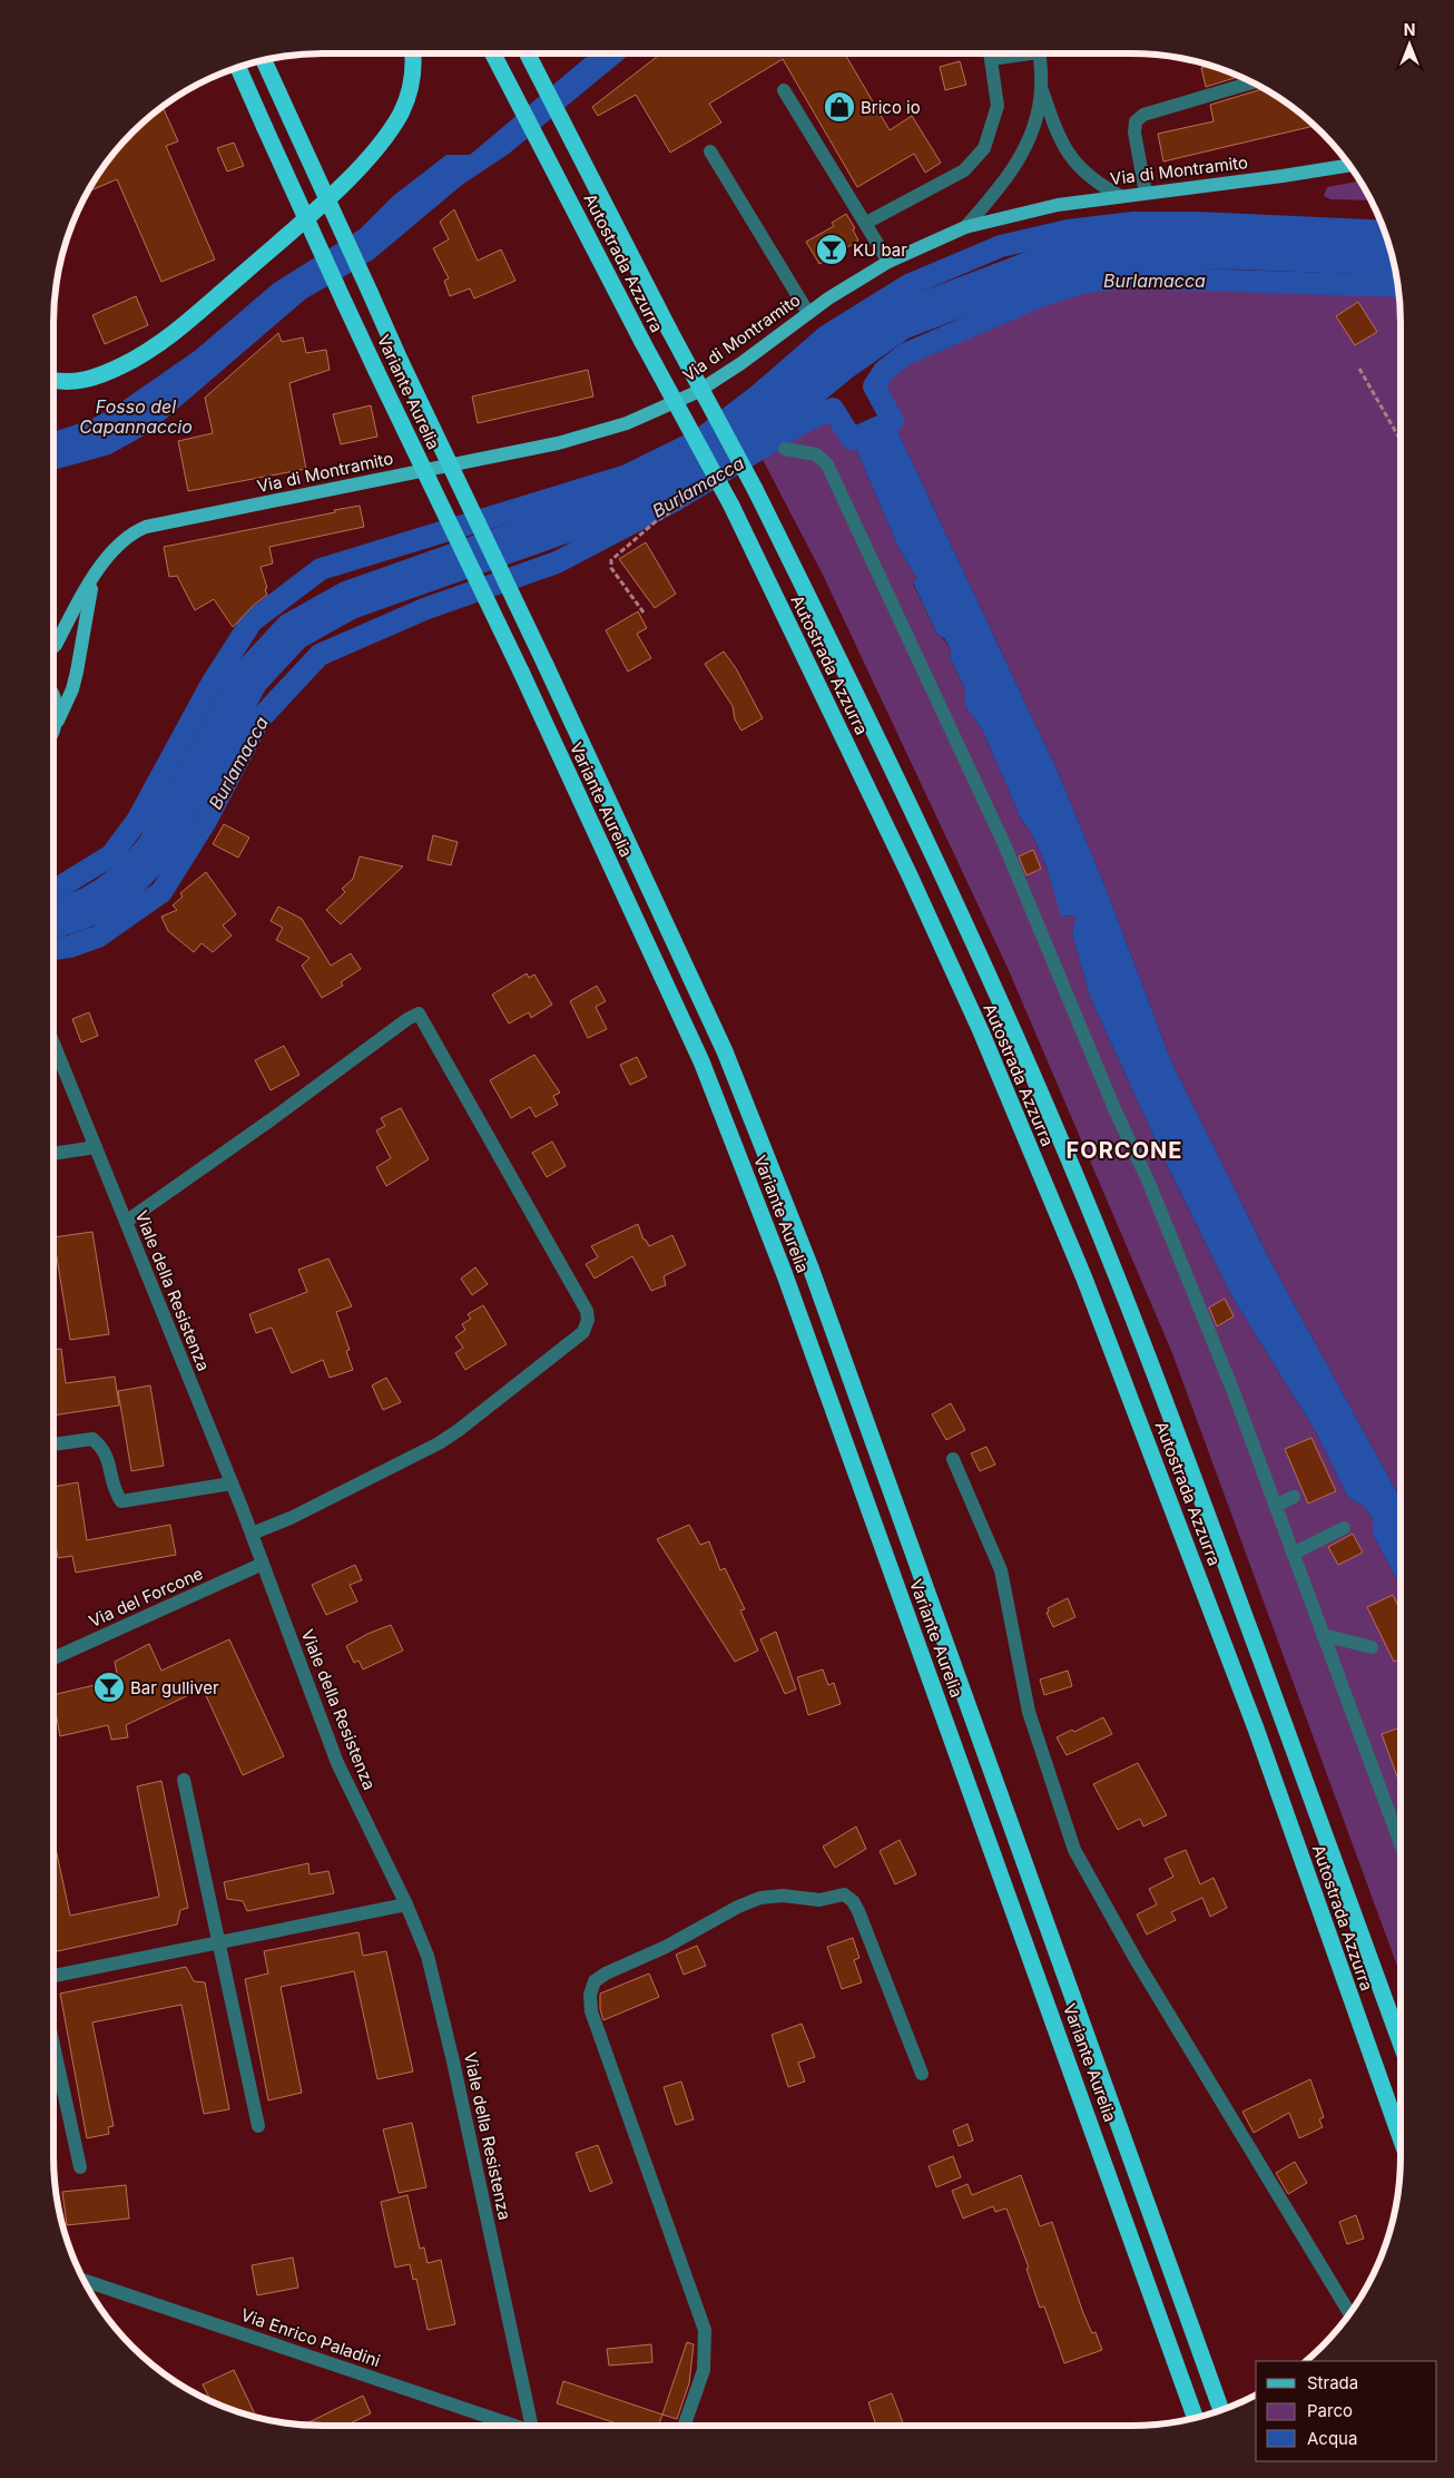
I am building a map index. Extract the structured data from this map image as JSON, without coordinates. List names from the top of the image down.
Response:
{
  "streets": {
    "highway": ["Autostrada Azzurra", "Variante Aurelia"],
    "main road": ["Via di Montramito"],
    "street": ["Viale della Resistenza", "Via del Forcone", "Via Enrico Paladini"]
  },
  "crossings": [
    ["Viale della Resistenza", "Via del Forcone"]
  ],
  "districts": ["FORCONE"],
  "water": ["Burlamacca", "Fosso del Capannaccio"],
  "places": {
    "shop": ["Brico io"],
    "bar": ["KU bar", "Bar gulliver"]
  },
  "legend": ["Strada", "Parco", "Acqua"],
  "north": "top"
}
